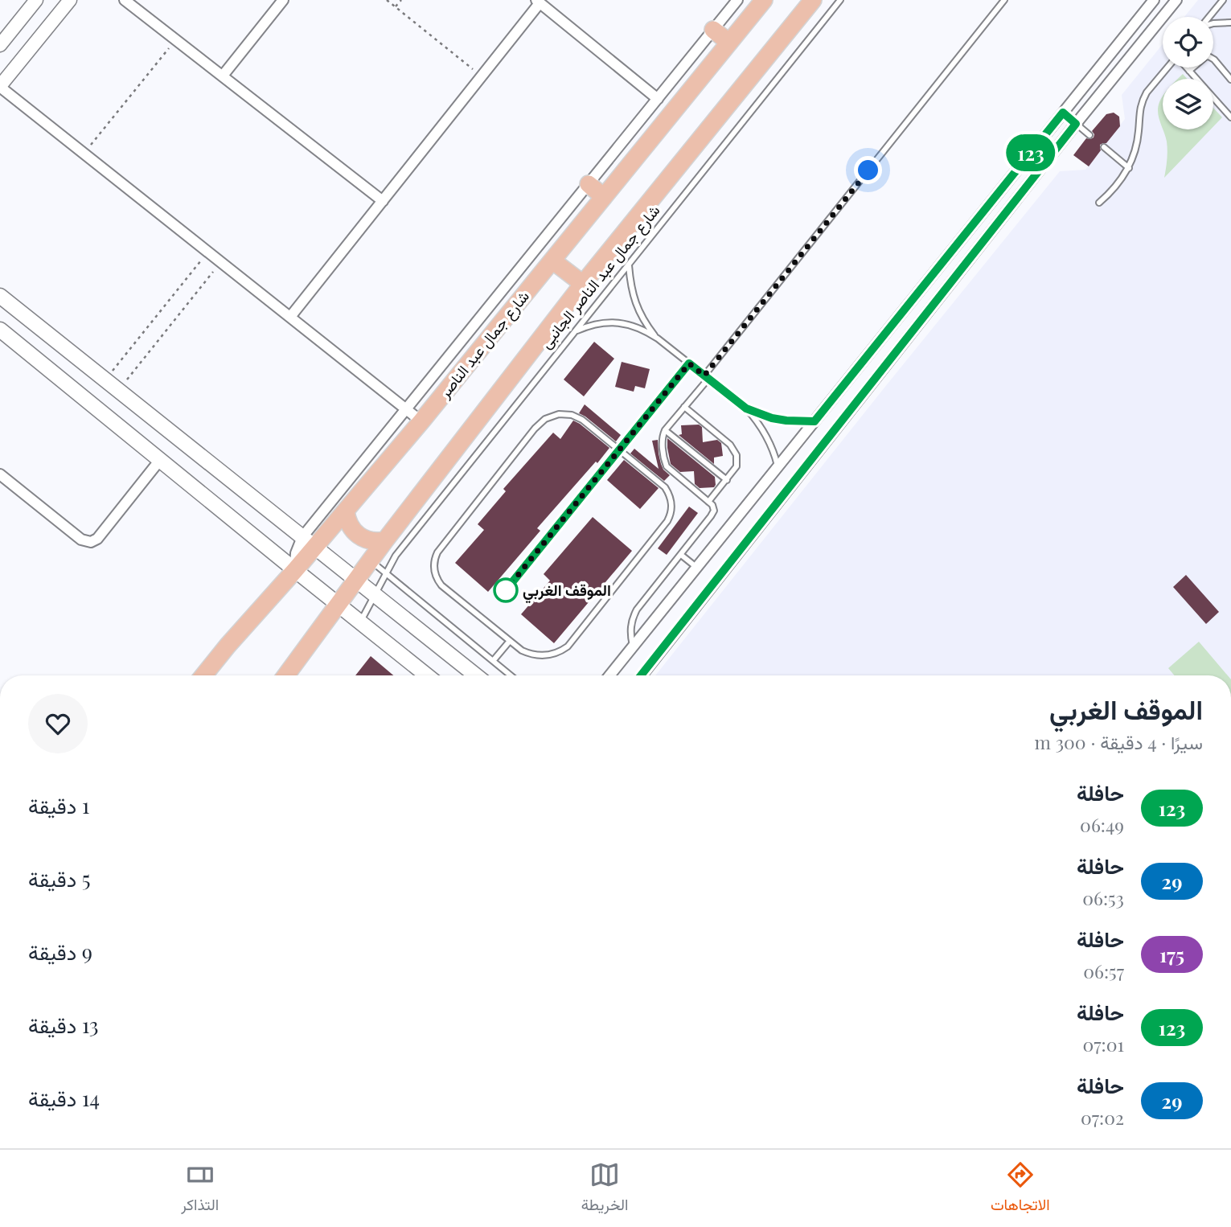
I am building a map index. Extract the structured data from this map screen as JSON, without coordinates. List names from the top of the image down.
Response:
{
  "streets": {
    "main road": ["شارع جمال عبد الناصر"],
    "lane": ["شارع جمال عبد الناصر الجانبى"]
  },
  "places": ["الموقف الغربي"],
  "lines": ["bus line 123"],
  "page": {
    "on_map": "123",
    "heading": ["الموقف الغربي", "سيرًا · 4 دقيقة · 300 m"],
    "list": [
      {
        "mark": "123",
        "name": "حافلة",
        "note": "06:49",
        "value": "1 دقيقة"
      },
      {
        "mark": "29",
        "name": "حافلة",
        "note": "06:53",
        "value": "5 دقيقة"
      },
      {
        "mark": "175",
        "name": "حافلة",
        "note": "06:57",
        "value": "9 دقيقة"
      },
      {
        "mark": "123",
        "name": "حافلة",
        "note": "07:01",
        "value": "13 دقيقة"
      },
      {
        "mark": "29",
        "name": "حافلة",
        "note": "07:02",
        "value": "14 دقيقة"
      }
    ],
    "tabs": ["الاتجاهات", "الخريطة", "التذاكر"]
  }
}
